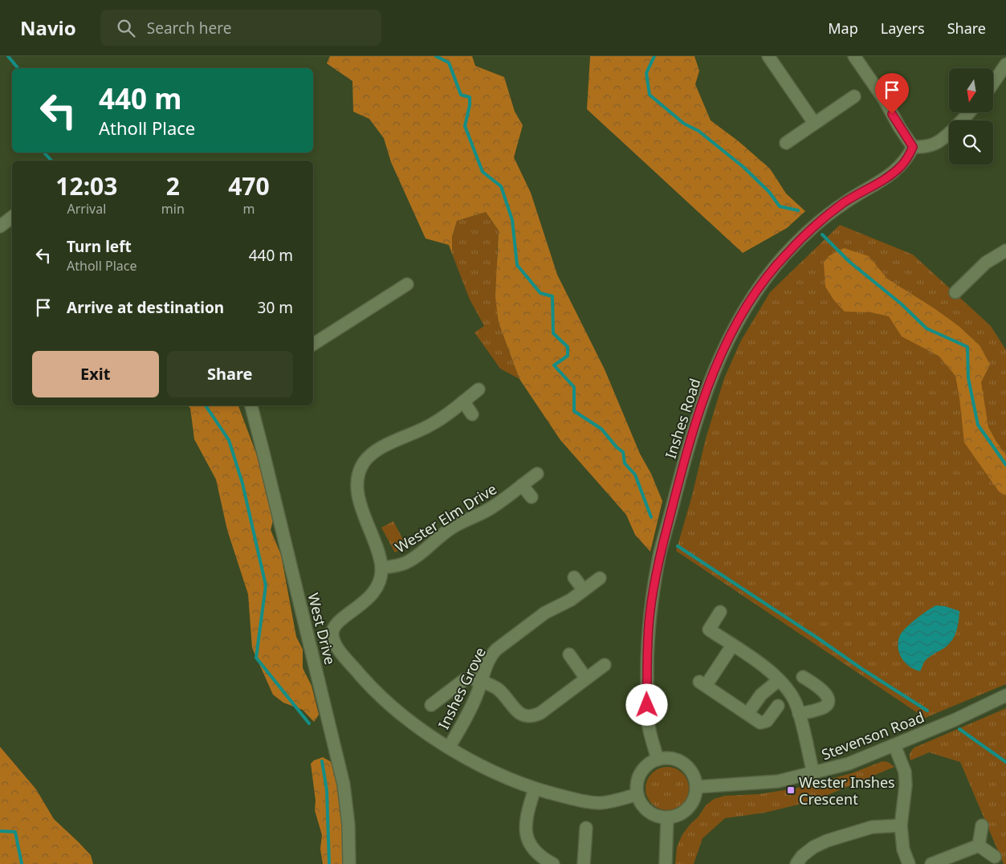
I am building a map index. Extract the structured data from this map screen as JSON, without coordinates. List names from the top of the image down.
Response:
{
  "streets": {
    "street": [
      "Inshes Road",
      "Wester Elm Drive",
      "West Drive",
      "Inshes Grove",
      "Stevenson Road"
    ]
  },
  "crossings": [
    ["Inshes Road", "Stevenson Road"]
  ],
  "places": {
    "transit": ["Wester Inshes Crescent"]
  },
  "north": "bottom",
  "page": {
    "header": "Navio",
    "search": "Search here",
    "nav": ["Map", "Layers", "Share"],
    "turn": ["440 m", "Atholl Place"],
    "eta": [
      "12:03",
      "Arrival",
      "2",
      "min",
      "470",
      "m"
    ],
    "list": [
      {
        "name": "Turn left",
        "note": "Atholl Place",
        "value": "440 m"
      },
      {
        "name": "Arrive at destination",
        "value": "30 m"
      }
    ],
    "buttons": ["Exit", "Share"]
  }
}
